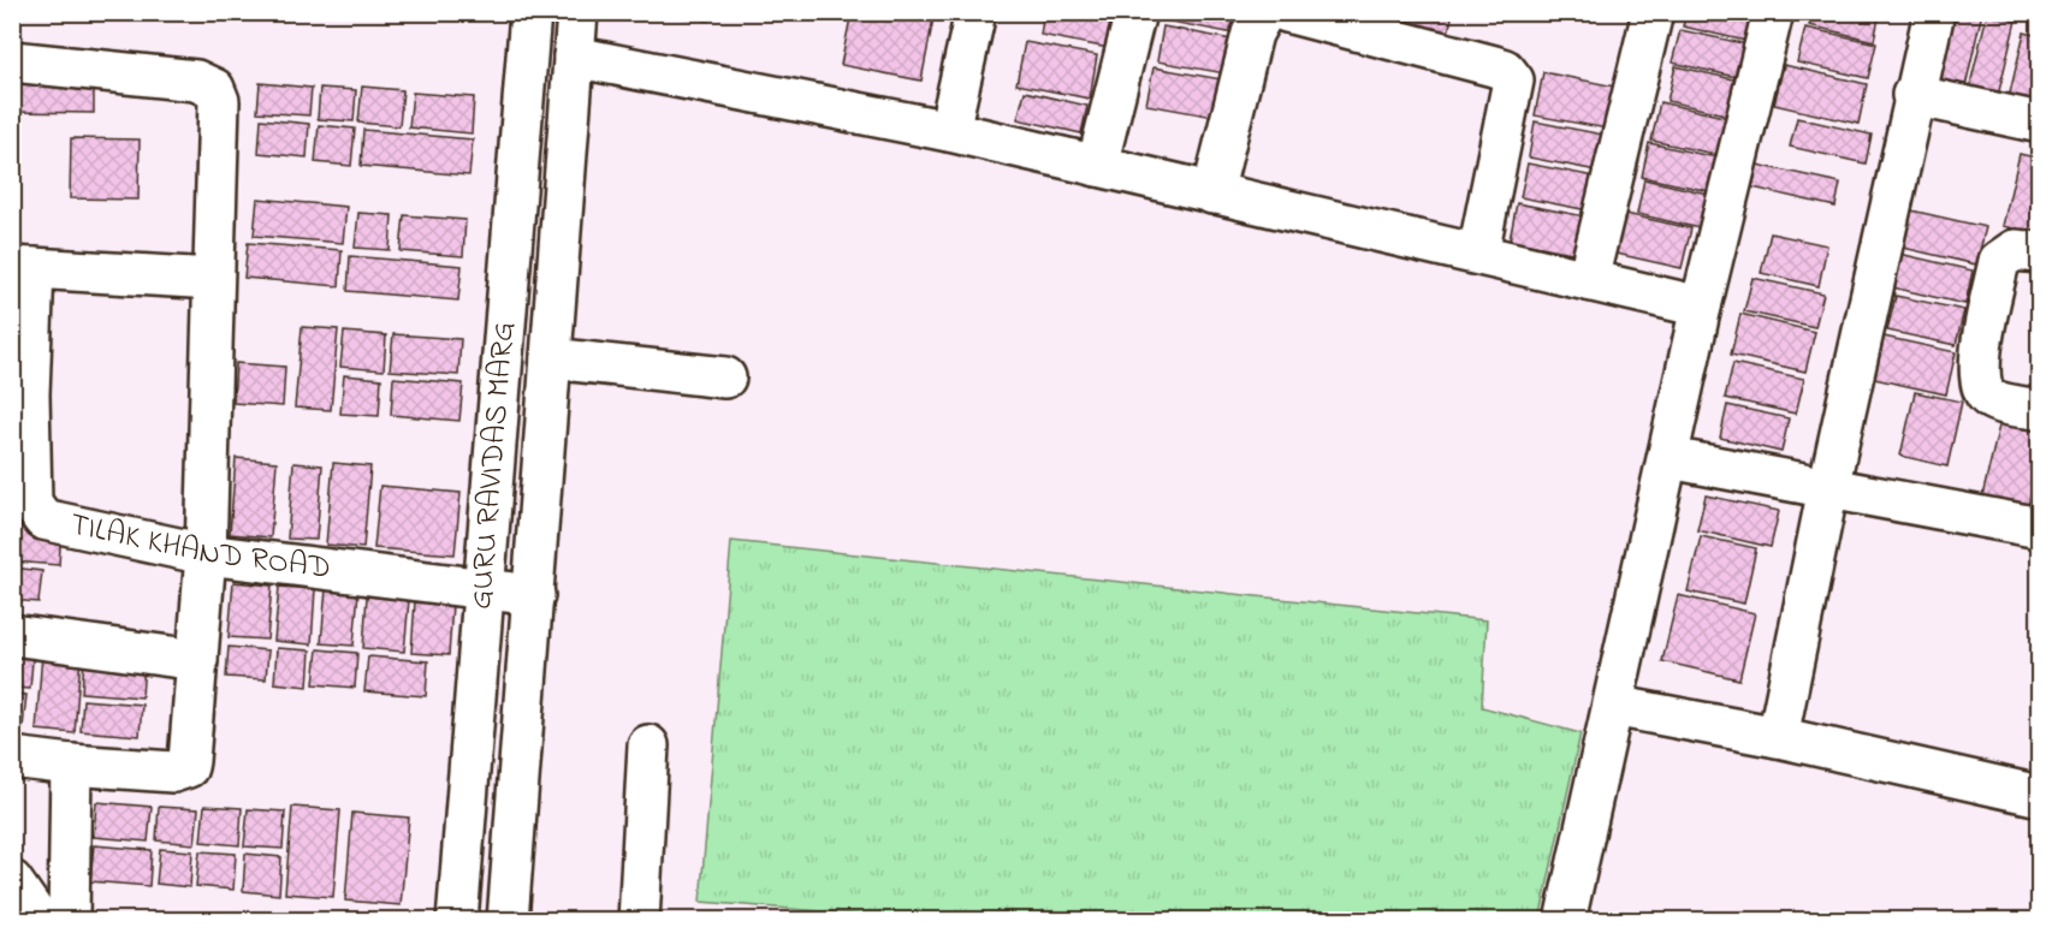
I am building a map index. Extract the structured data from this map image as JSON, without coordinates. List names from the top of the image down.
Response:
{
  "streets": {
    "street": ["GURU RAVIDAS MARG", "TILAK KHAND ROAD"]
  },
  "crossings": [
    ["GURU RAVIDAS MARG", "TILAK KHAND ROAD"]
  ]
}
